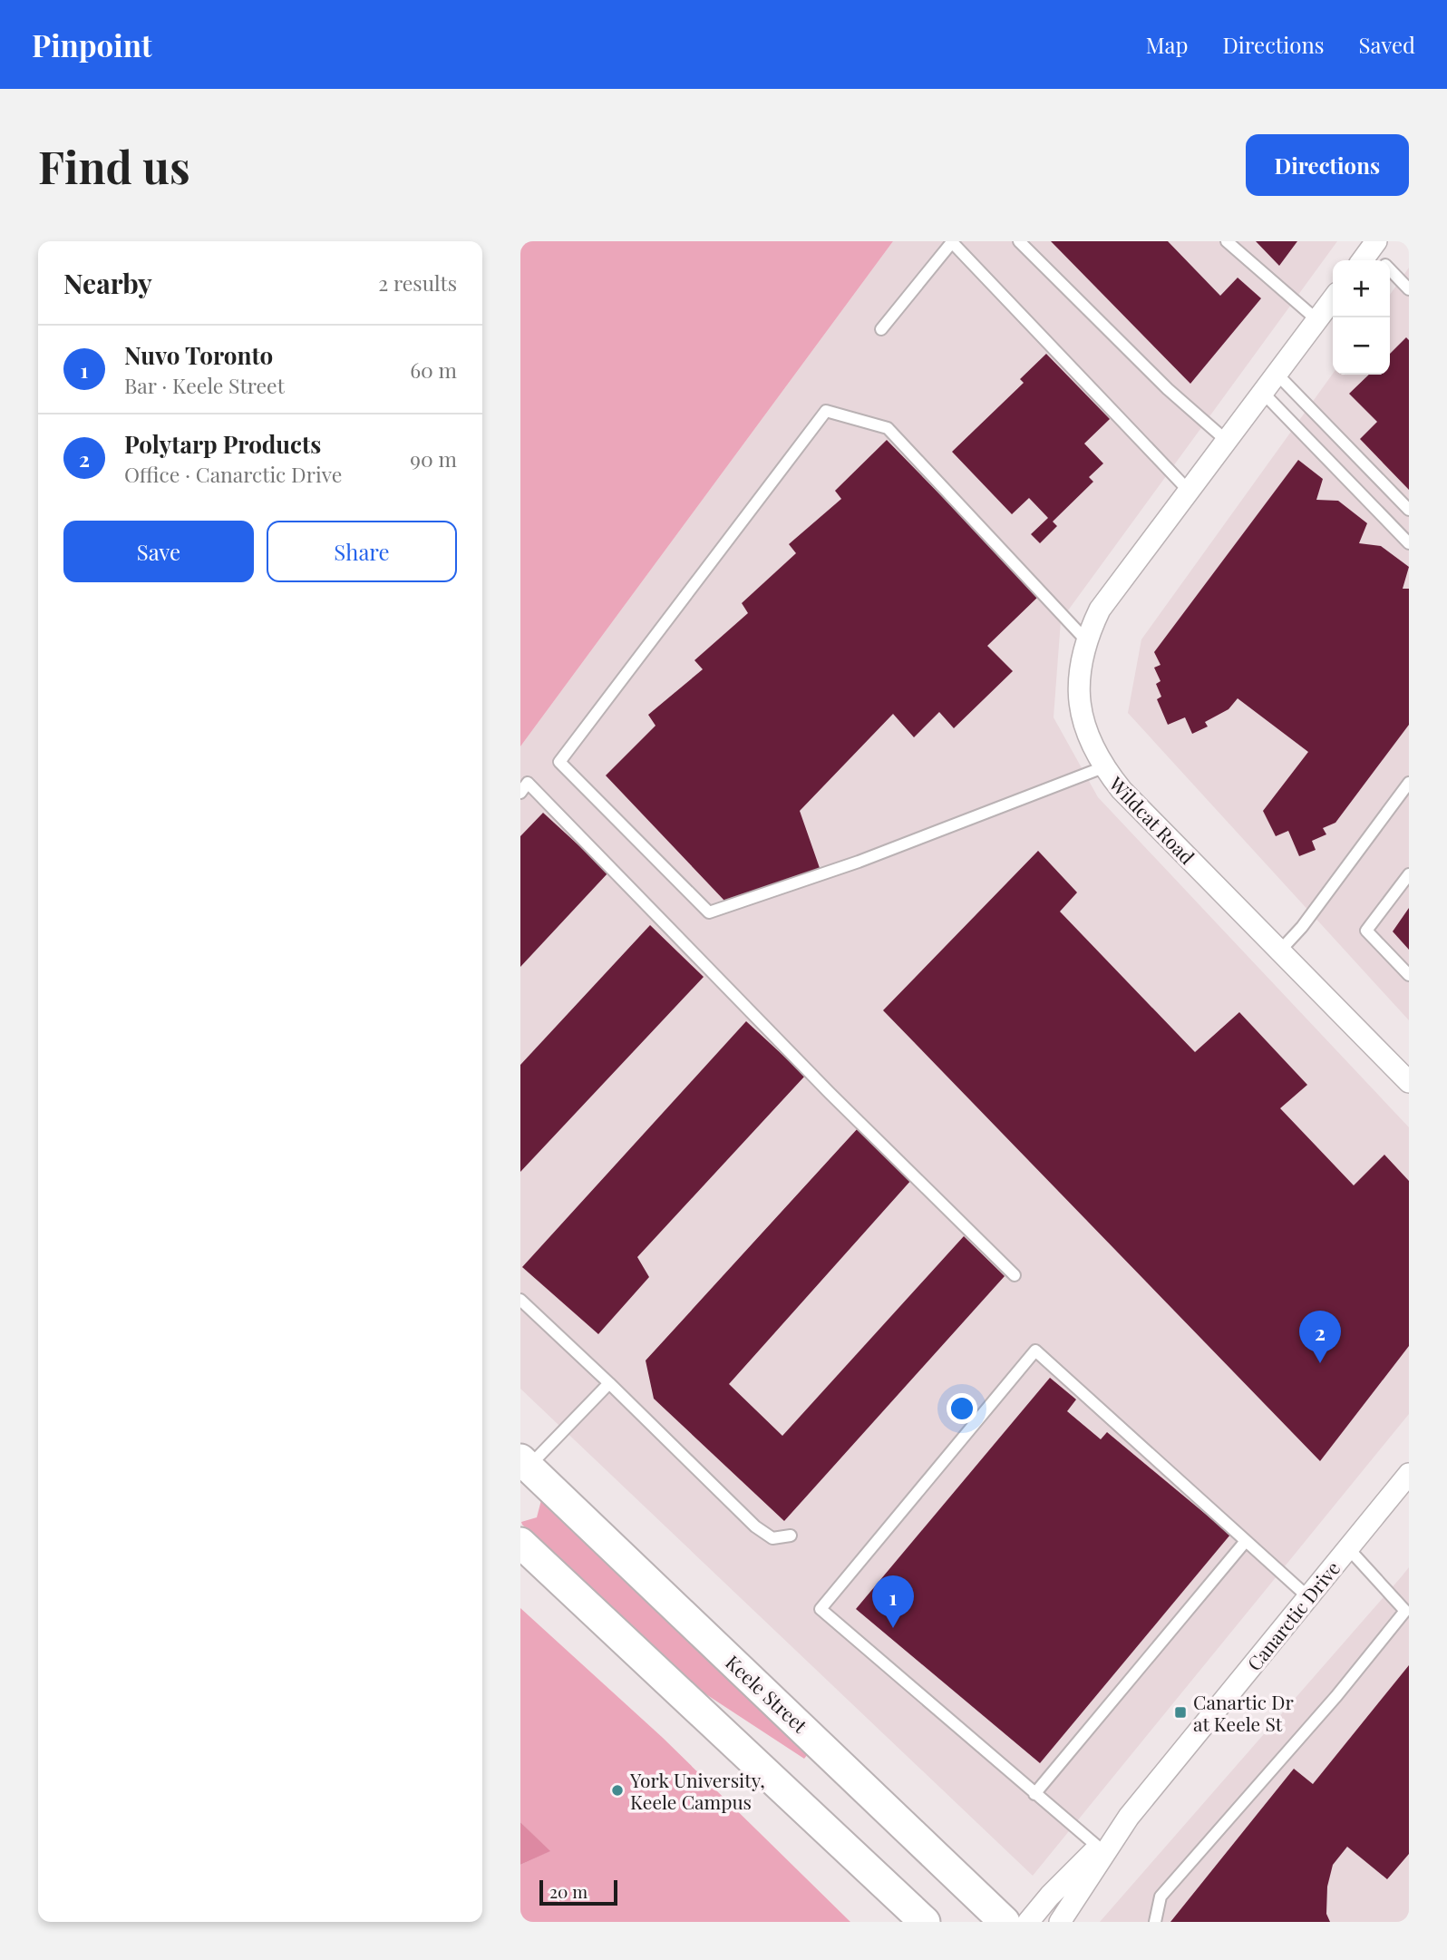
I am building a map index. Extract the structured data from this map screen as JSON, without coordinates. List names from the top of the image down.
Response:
{
  "streets": {
    "main road": ["Keele Street"],
    "street": ["Wildcat Road", "Canarctic Drive"]
  },
  "places": {
    "transit": ["Canartic Dr at Keele St"],
    "other": ["York University, Keele Campus"]
  },
  "scale_bar": "20 m",
  "page": {
    "header": "Pinpoint",
    "nav": ["Map", "Directions", "Saved"],
    "buttons": [
      "Directions",
      ["Save", "Share"]
    ],
    "title": "Find us",
    "heading": ["Nearby", "2 results"],
    "map_buttons": ["+", "−"],
    "list": [
      {
        "mark": "1",
        "name": "Nuvo Toronto",
        "note": "Bar · Keele Street",
        "value": "60 m"
      },
      {
        "mark": "2",
        "name": "Polytarp Products",
        "note": "Office · Canarctic Drive",
        "value": "90 m"
      }
    ],
    "pins": ["2", "1"],
    "scale": "20 m"
  }
}
